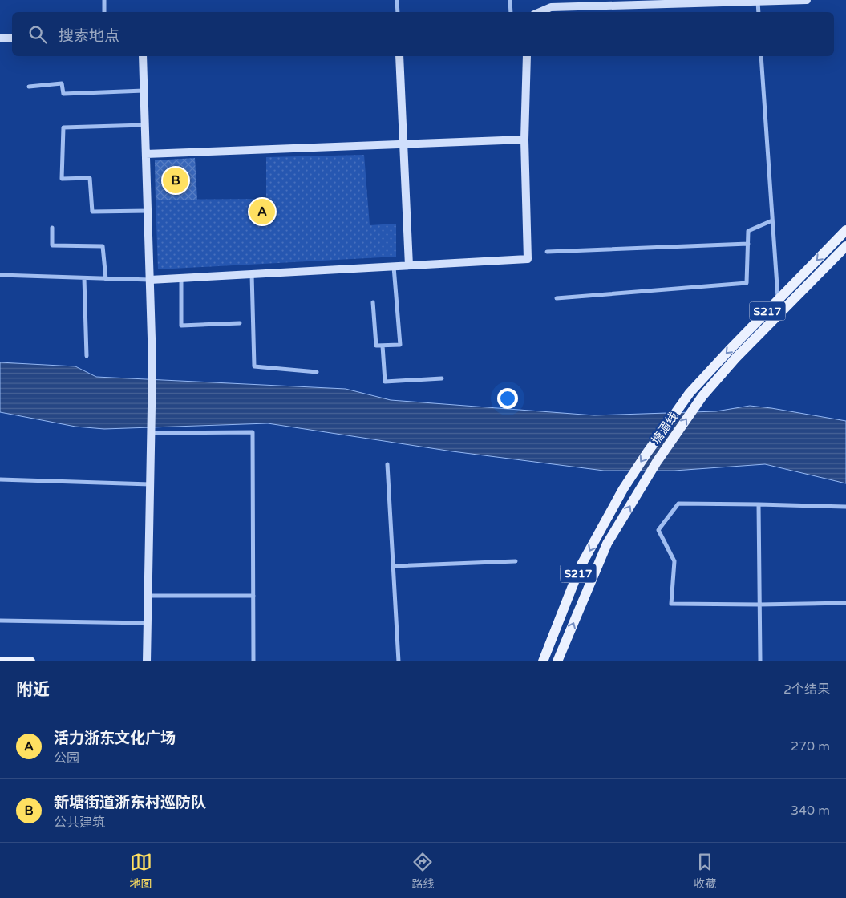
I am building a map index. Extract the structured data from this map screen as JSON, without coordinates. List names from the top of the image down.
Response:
{
  "streets": {
    "main road": ["S217", "塘湄线"]
  },
  "page": {
    "search": "搜索地点",
    "pins": ["B", "A"],
    "heading": ["附近", "2个结果"],
    "list": [
      {
        "mark": "A",
        "name": "活力浙东文化广场",
        "note": "公园",
        "value": "270 m"
      },
      {
        "mark": "B",
        "name": "新塘街道浙东村巡防队",
        "note": "公共建筑",
        "value": "340 m"
      }
    ],
    "nav": ["地图", "路线", "收藏"]
  }
}
